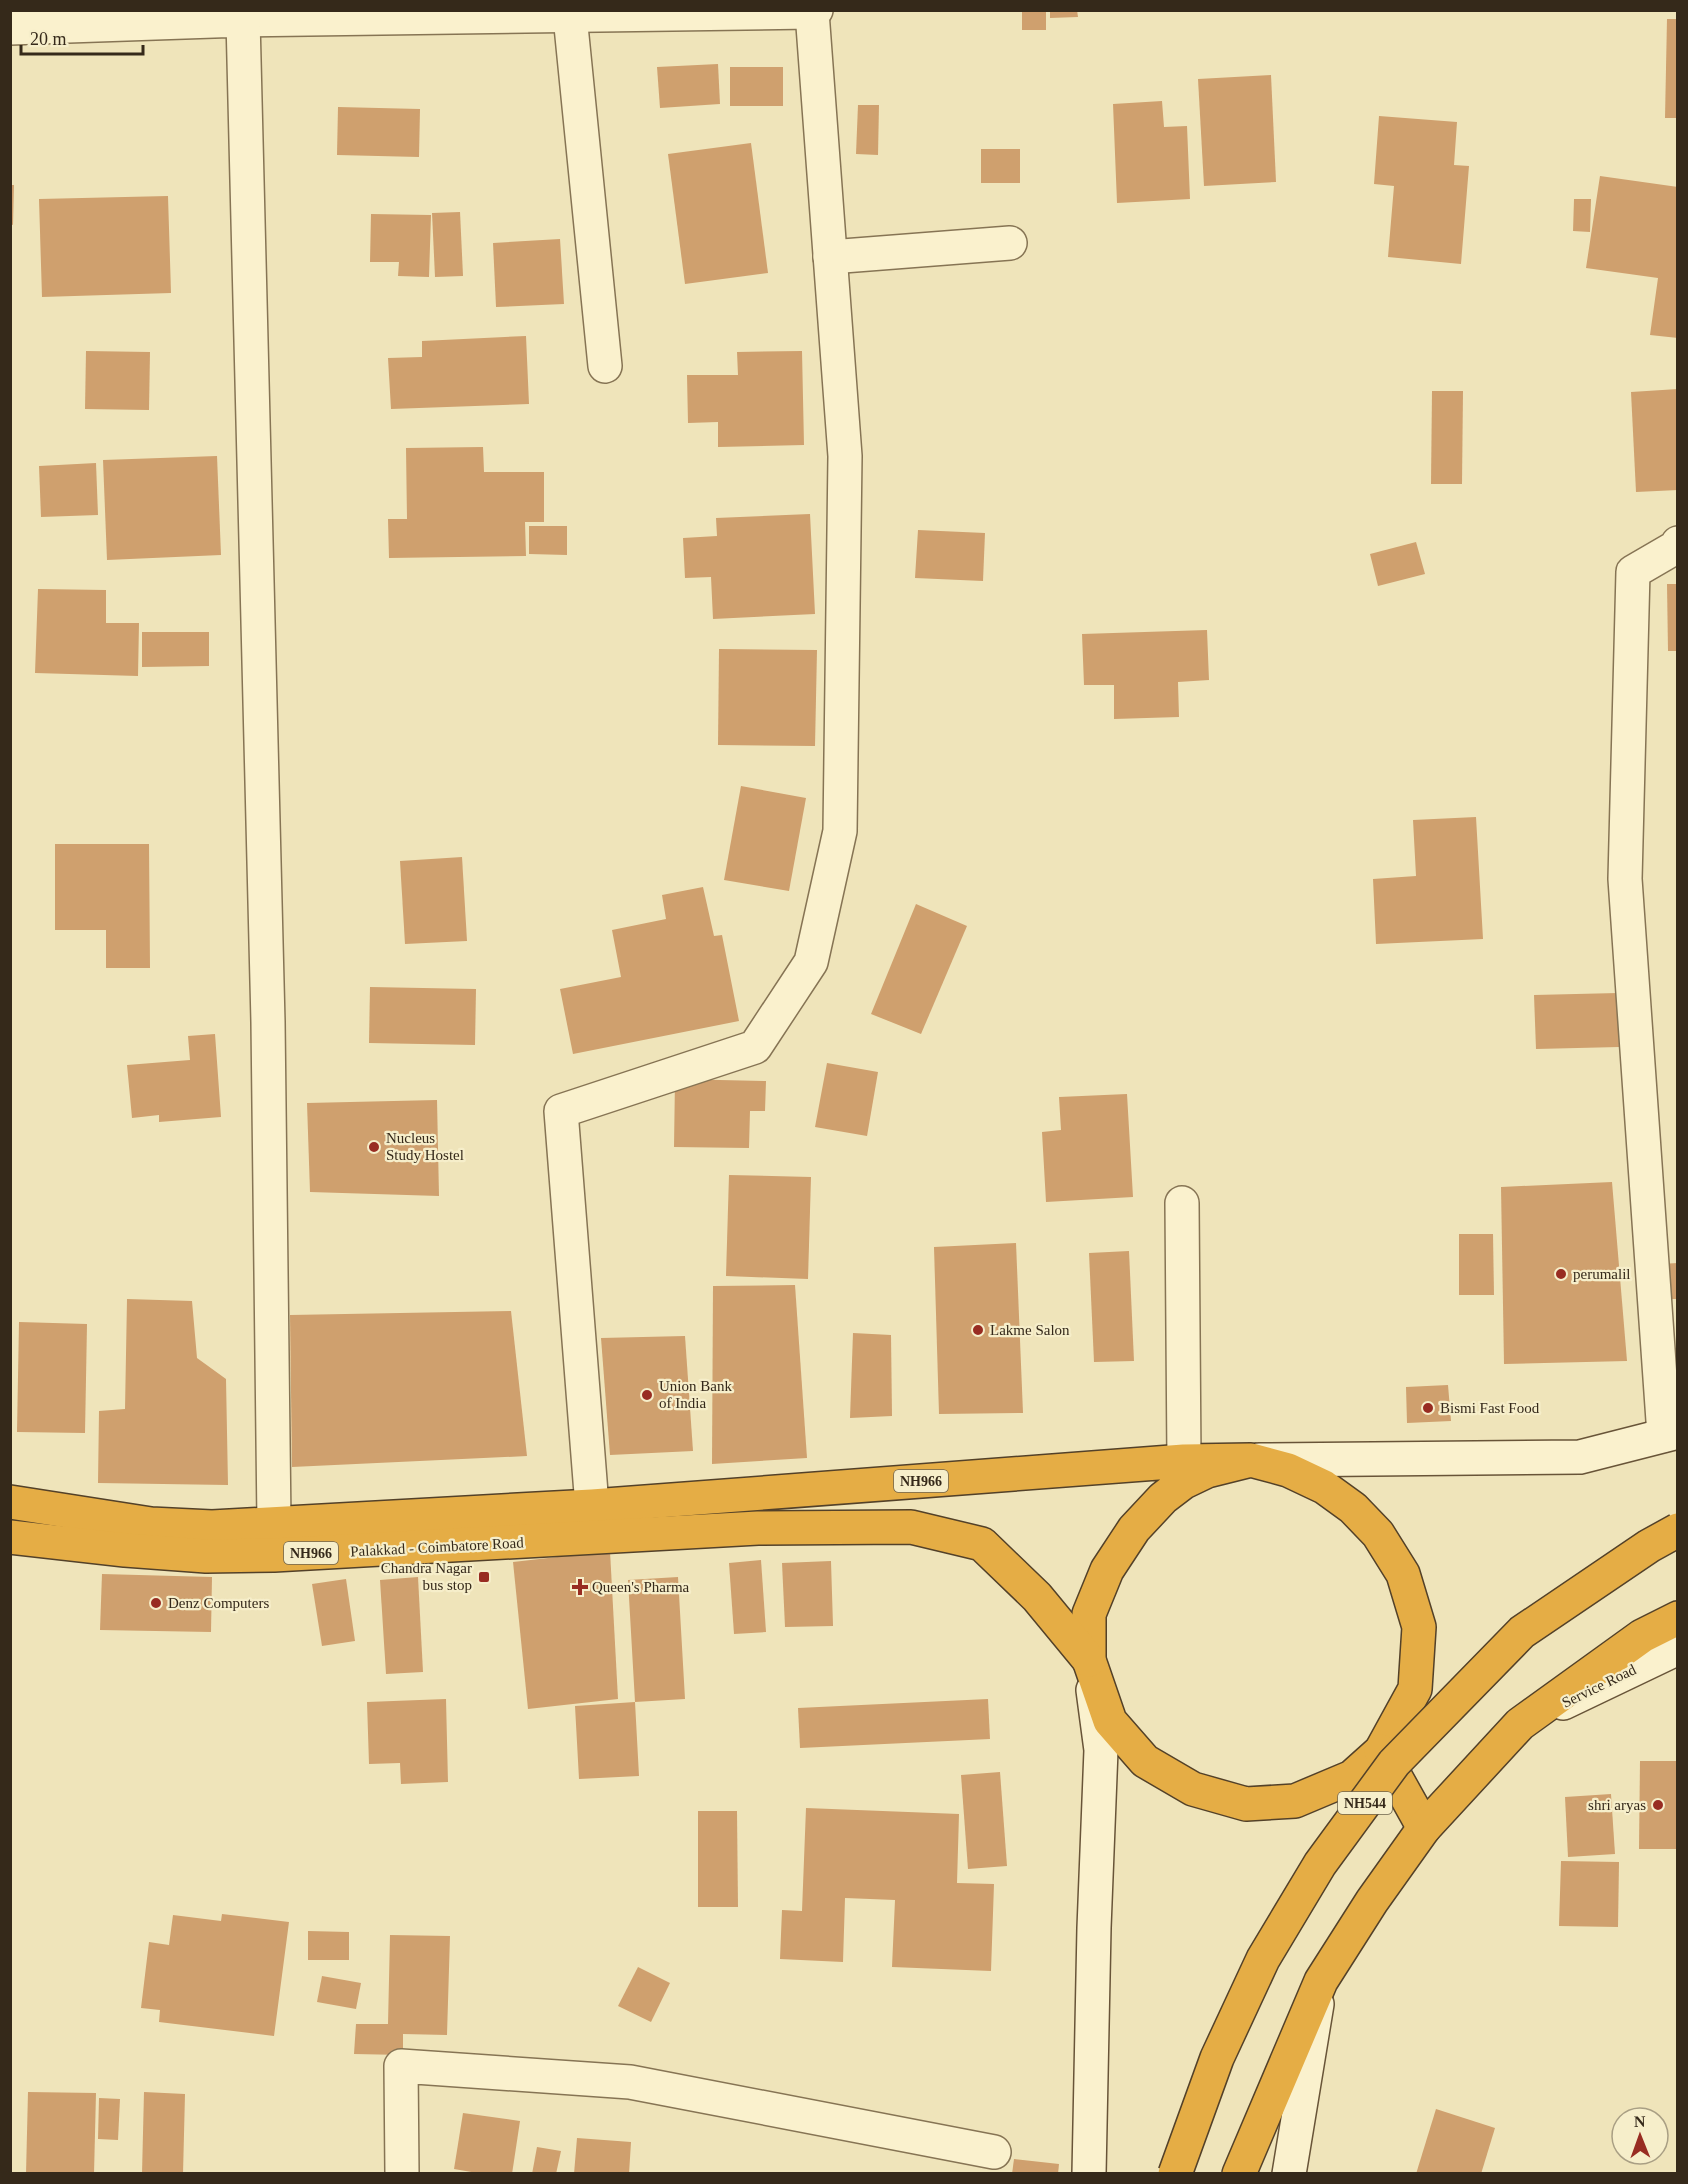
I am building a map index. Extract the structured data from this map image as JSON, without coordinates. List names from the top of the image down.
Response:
{
  "streets": {
    "highway": ["NH966", "Palakkad - Coimbatore Road", "NH544"],
    "street": ["Service Road"]
  },
  "places": {
    "other": [
      "Nucleus Study Hostel",
      "perumalil",
      "Lakme Salon",
      "Union Bank of India",
      "Bismi Fast Food",
      "Denz Computers",
      "shri aryas"
    ],
    "transit": ["Chandra Nagar bus stop"],
    "health": ["Queen's Pharma"]
  },
  "scale_bar": "20 m",
  "north": "top"
}
